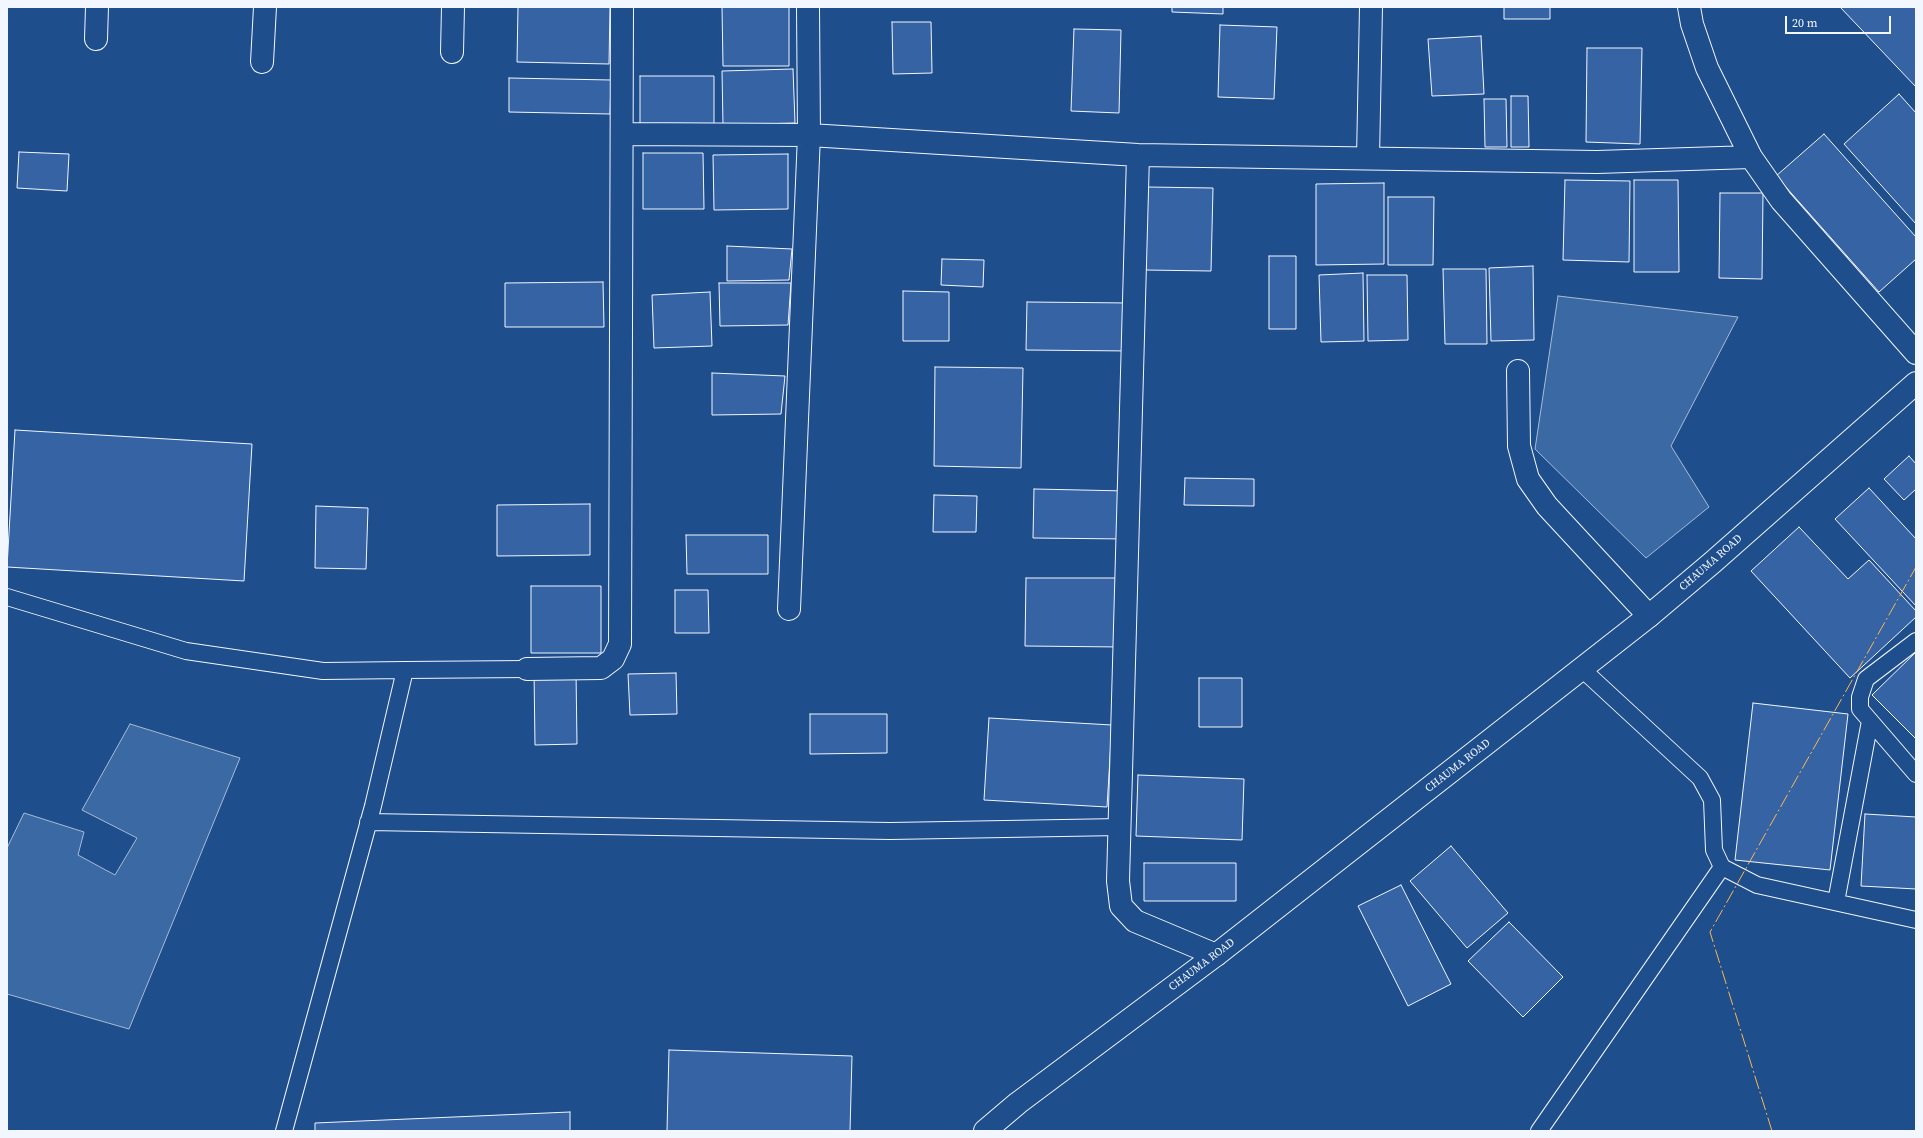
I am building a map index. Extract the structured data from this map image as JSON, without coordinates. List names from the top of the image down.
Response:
{
  "streets": {
    "street": ["CHAUMA ROAD"]
  },
  "scale_bar": "20 m"
}
